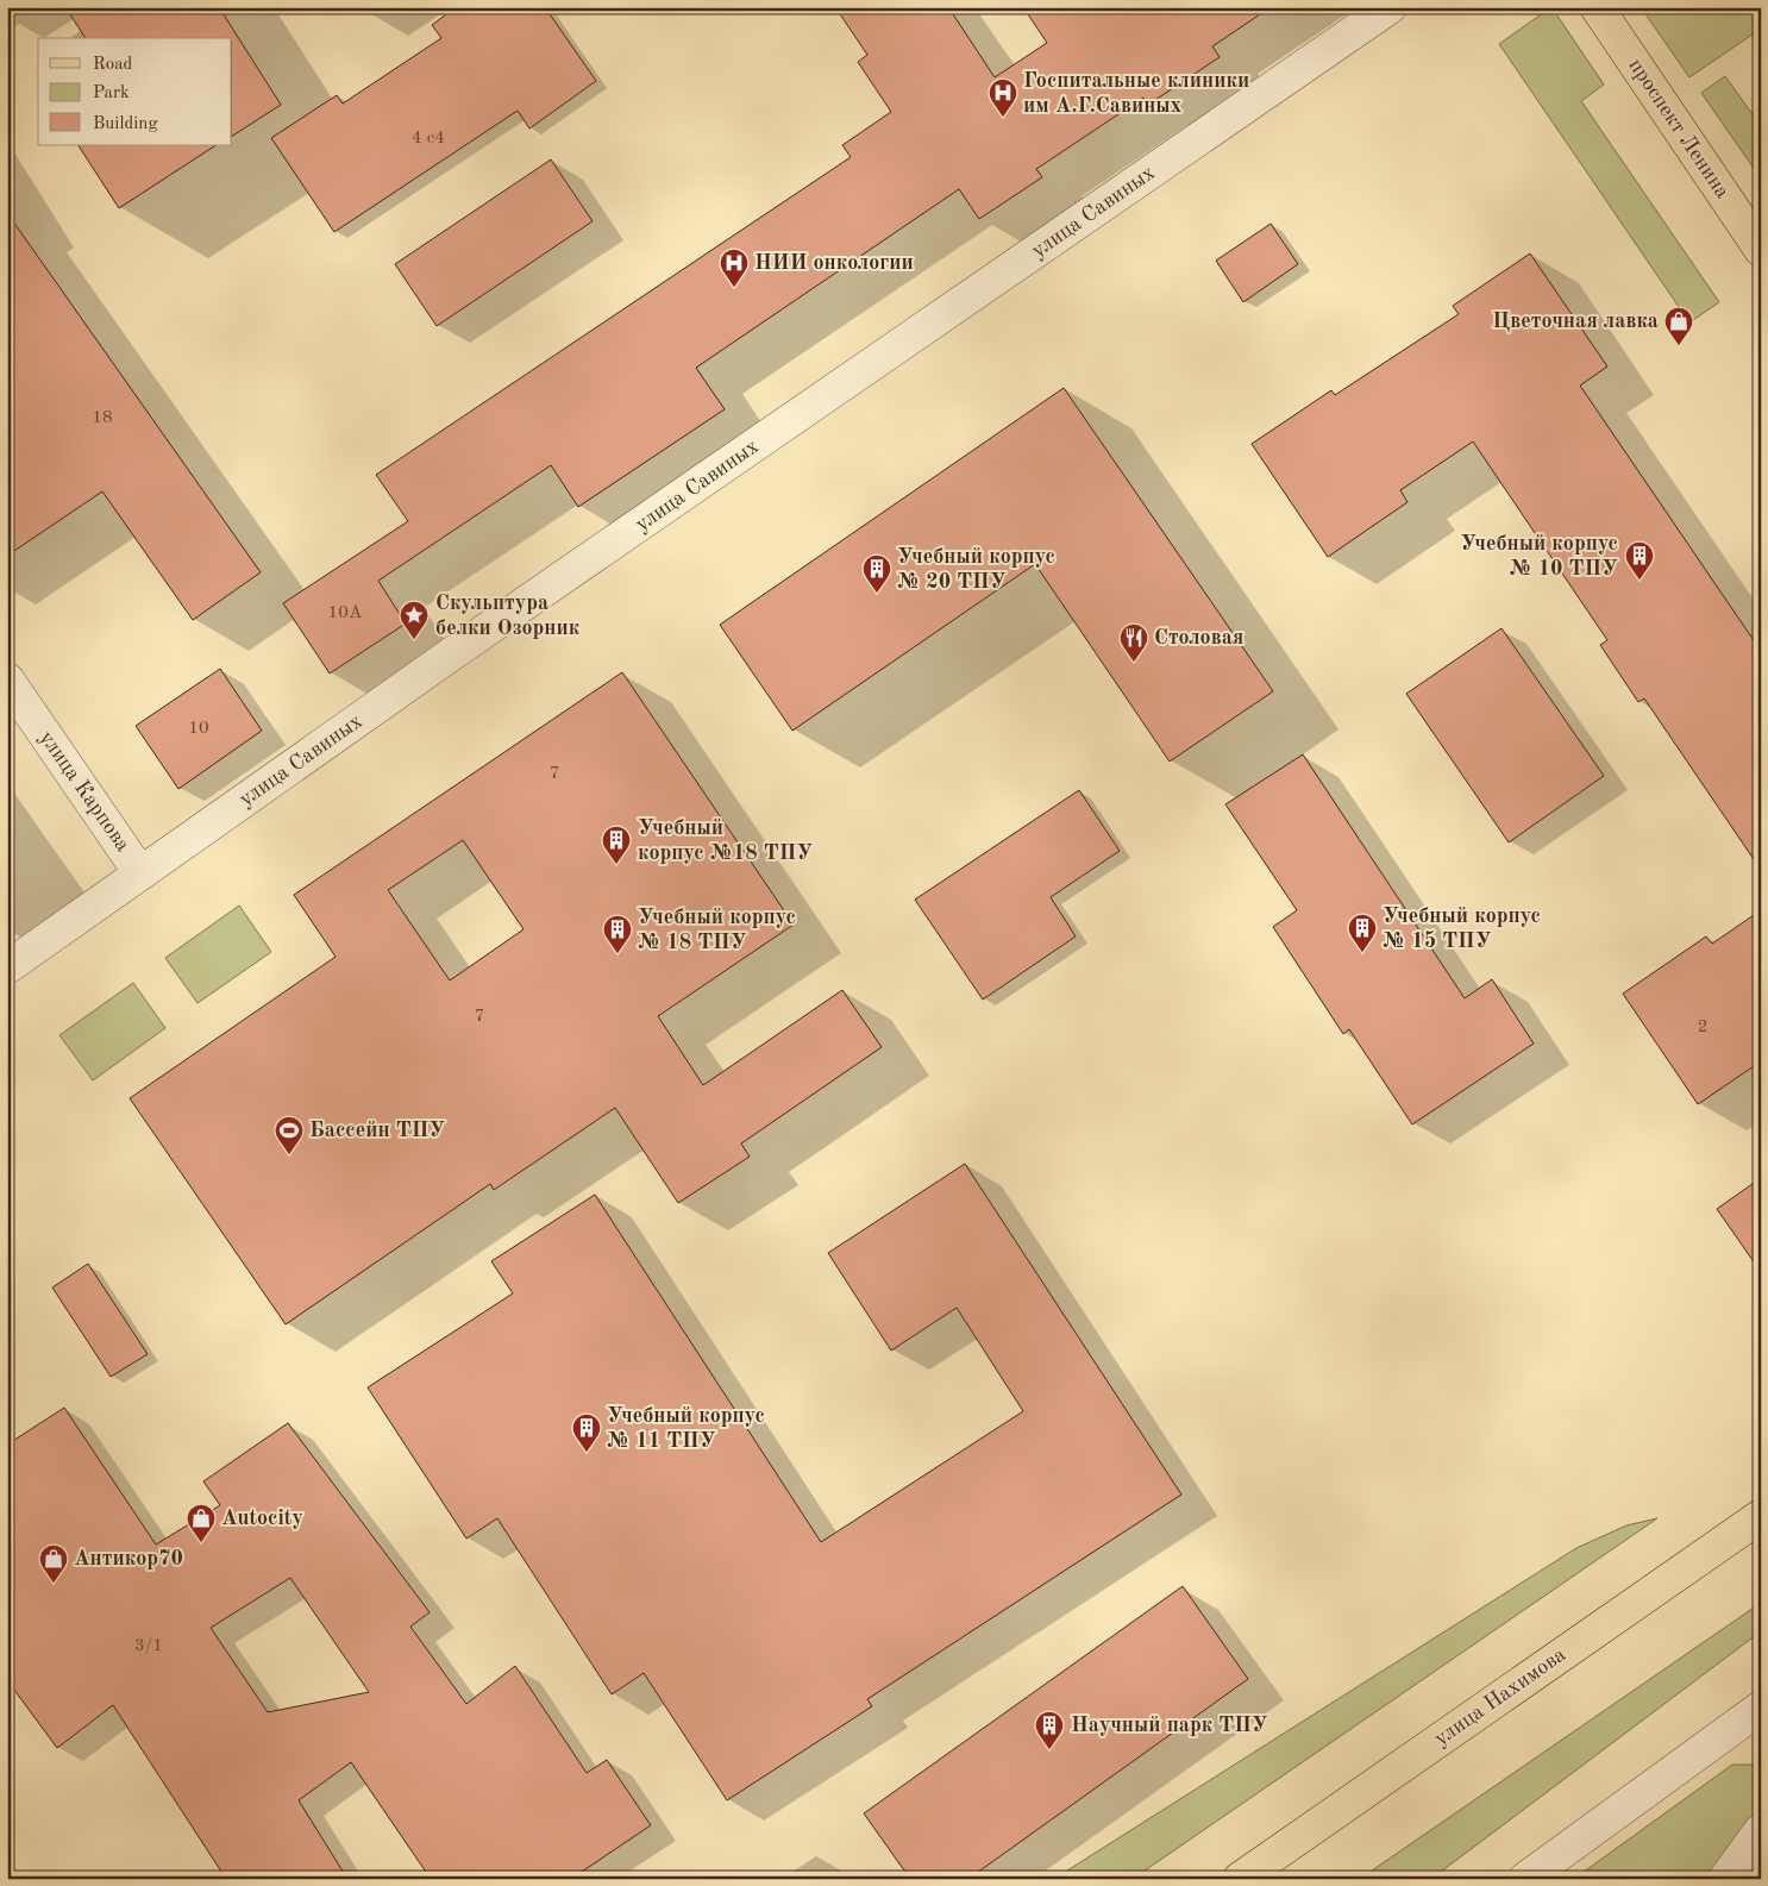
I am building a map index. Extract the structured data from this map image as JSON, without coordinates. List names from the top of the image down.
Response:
{
  "streets": {
    "main road": ["проспект Ленина", "улица Нахимова"],
    "street": ["улица Савиных", "улица Карпова"]
  },
  "crossings": [
    ["улица Савиных", "улица Карпова"]
  ],
  "places": {
    "hospital": ["Госпитальные клиники им А.Г.Савиных", "НИИ онкологии"],
    "shop": ["Цветочная лавка", "Autocity", "Антикор70"],
    "building": [
      "Учебный корпус № 10 ТПУ",
      "Учебный корпус № 20 ТПУ",
      "Учебный корпус №18 ТПУ",
      "Учебный корпус № 15 ТПУ",
      "Учебный корпус № 18 ТПУ",
      "Учебный корпус № 11 ТПУ",
      "Научный парк ТПУ"
    ],
    "place": ["Скульптура белки Озорник"],
    "restaurant": ["Столовая"],
    "sports": ["Бассейн ТПУ"]
  },
  "house_numbers": [
    "4 с4",
    "18",
    "10А",
    "10",
    "7",
    "7",
    "2",
    "3/1"
  ],
  "legend": ["Road", "Park", "Building"]
}
